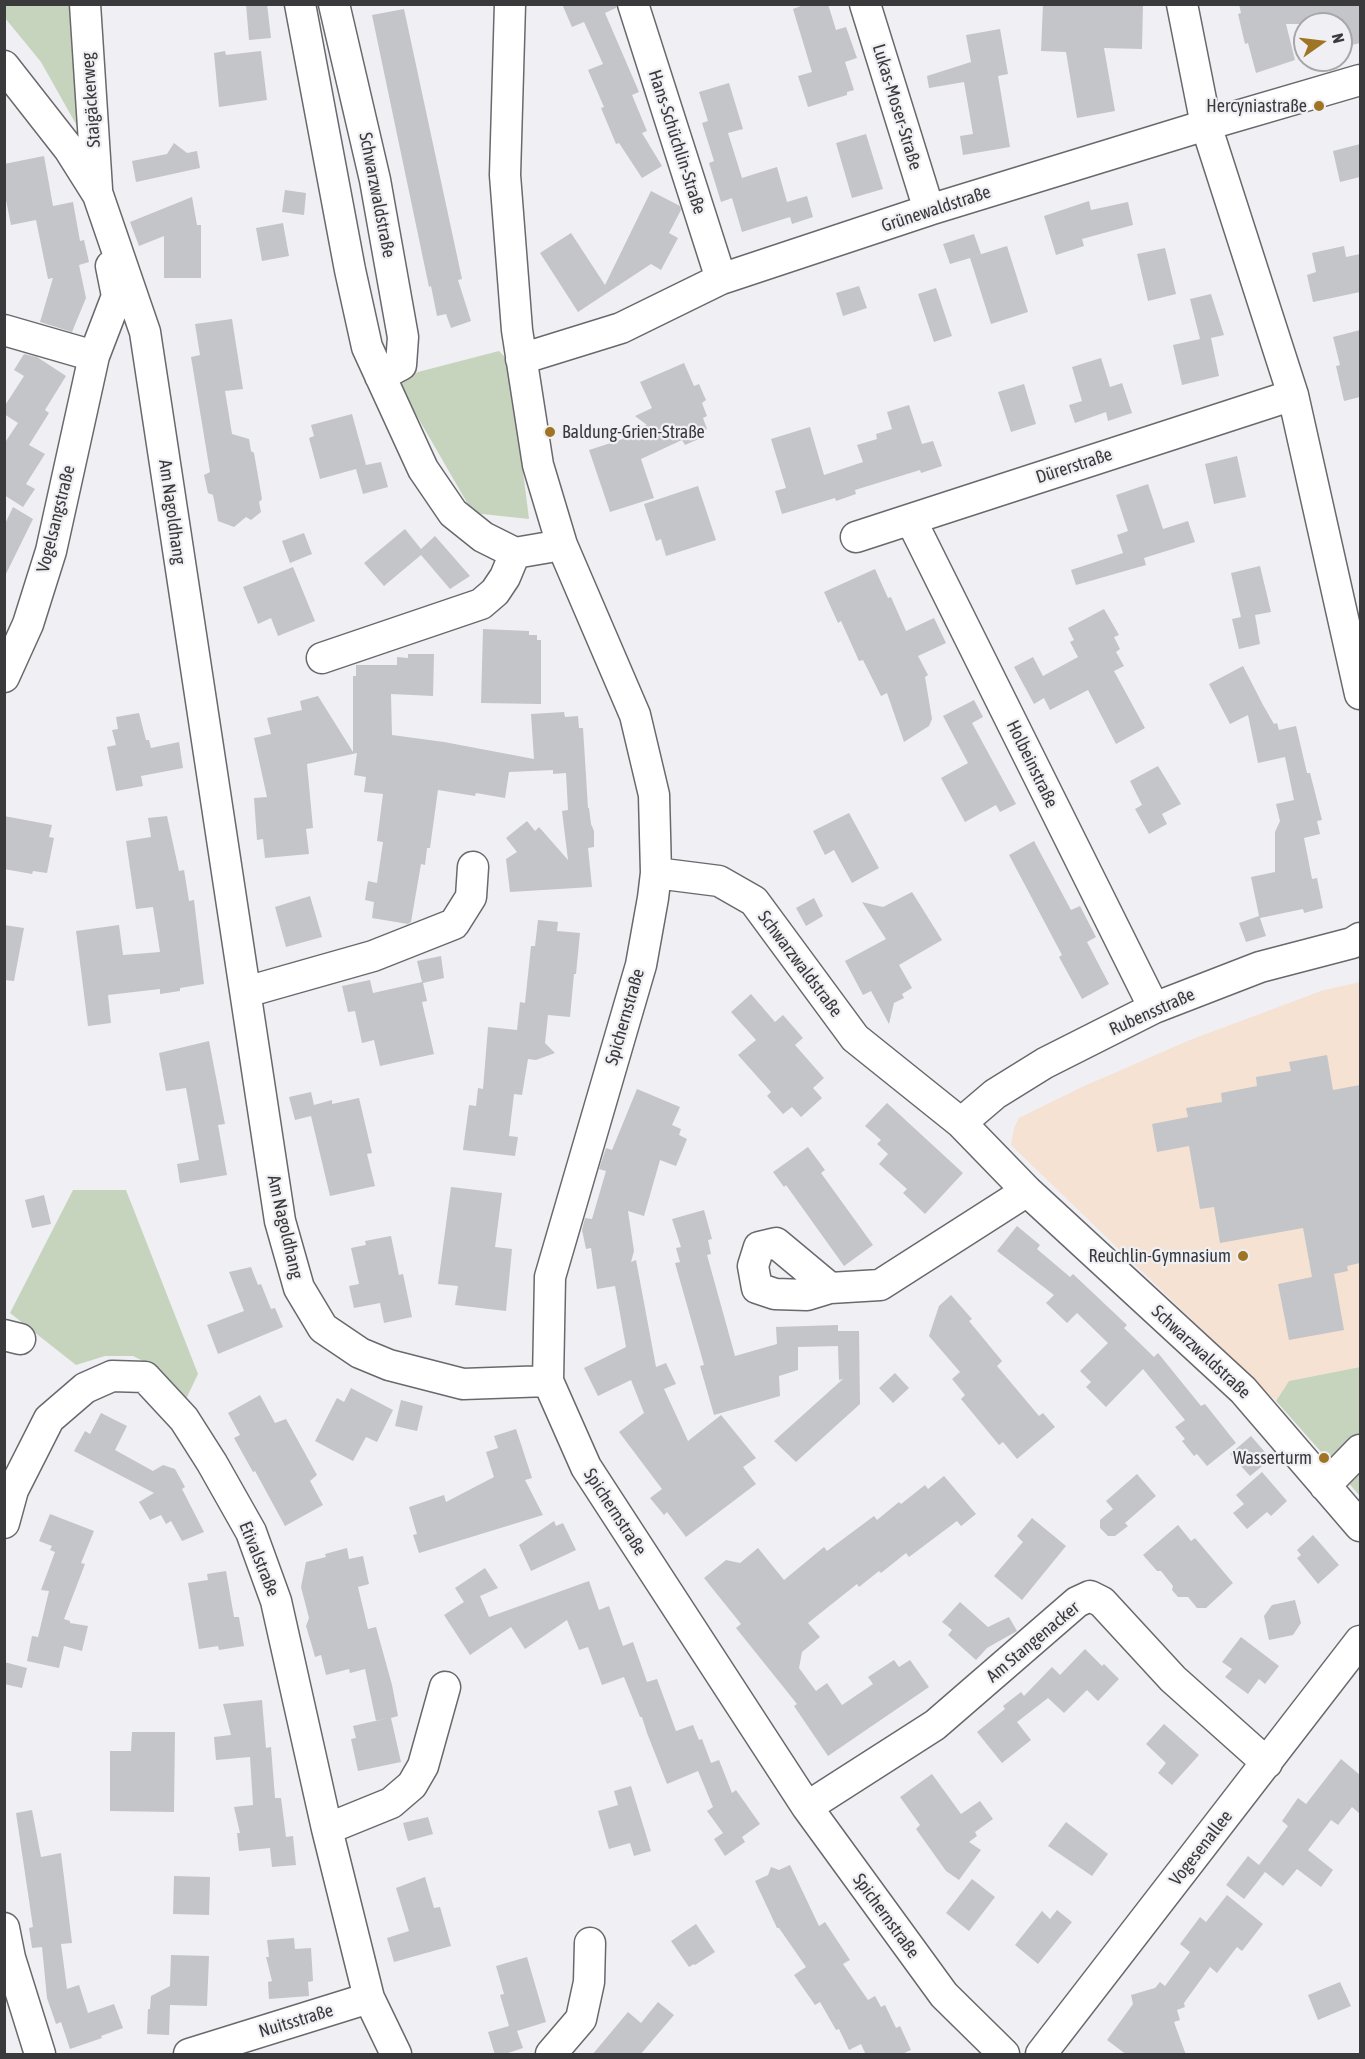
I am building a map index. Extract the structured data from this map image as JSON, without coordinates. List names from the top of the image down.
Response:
{
  "streets": {
    "street": [
      "Staigäckerweg",
      "Lukas-Moser-Straße",
      "Hans-Schüchlin-Straße",
      "Schwarzwaldstraße",
      "Grünewaldstraße",
      "Dürerstraße",
      "Am Nagoldhang",
      "Vogelsangstraße",
      "Holbeinstraße",
      "Rubensstraße",
      "Spichernstraße",
      "Etivalstraße",
      "Am Stangenacker",
      "Vogesenallee",
      "Nuitsstraße"
    ]
  },
  "crossings": [
    ["Staigäckerweg", "Am Nagoldhang"],
    ["Staigäckerweg", "Vogelsangstraße"],
    ["Lukas-Moser-Straße", "Grünewaldstraße"],
    ["Hans-Schüchlin-Straße", "Grünewaldstraße"],
    ["Schwarzwaldstraße", "Rubensstraße"],
    ["Schwarzwaldstraße", "Spichernstraße"],
    ["Dürerstraße", "Holbeinstraße"],
    ["Am Nagoldhang", "Vogelsangstraße"],
    ["Am Nagoldhang", "Spichernstraße"],
    ["Holbeinstraße", "Rubensstraße"],
    ["Spichernstraße", "Am Stangenacker"],
    ["Etivalstraße", "Nuitsstraße"],
    ["Am Stangenacker", "Vogesenallee"]
  ],
  "places": [
    "Hercyniastraße",
    "Baldung-Grien-Straße",
    "Reuchlin-Gymnasium",
    "Wasserturm"
  ],
  "north": "right"
}
